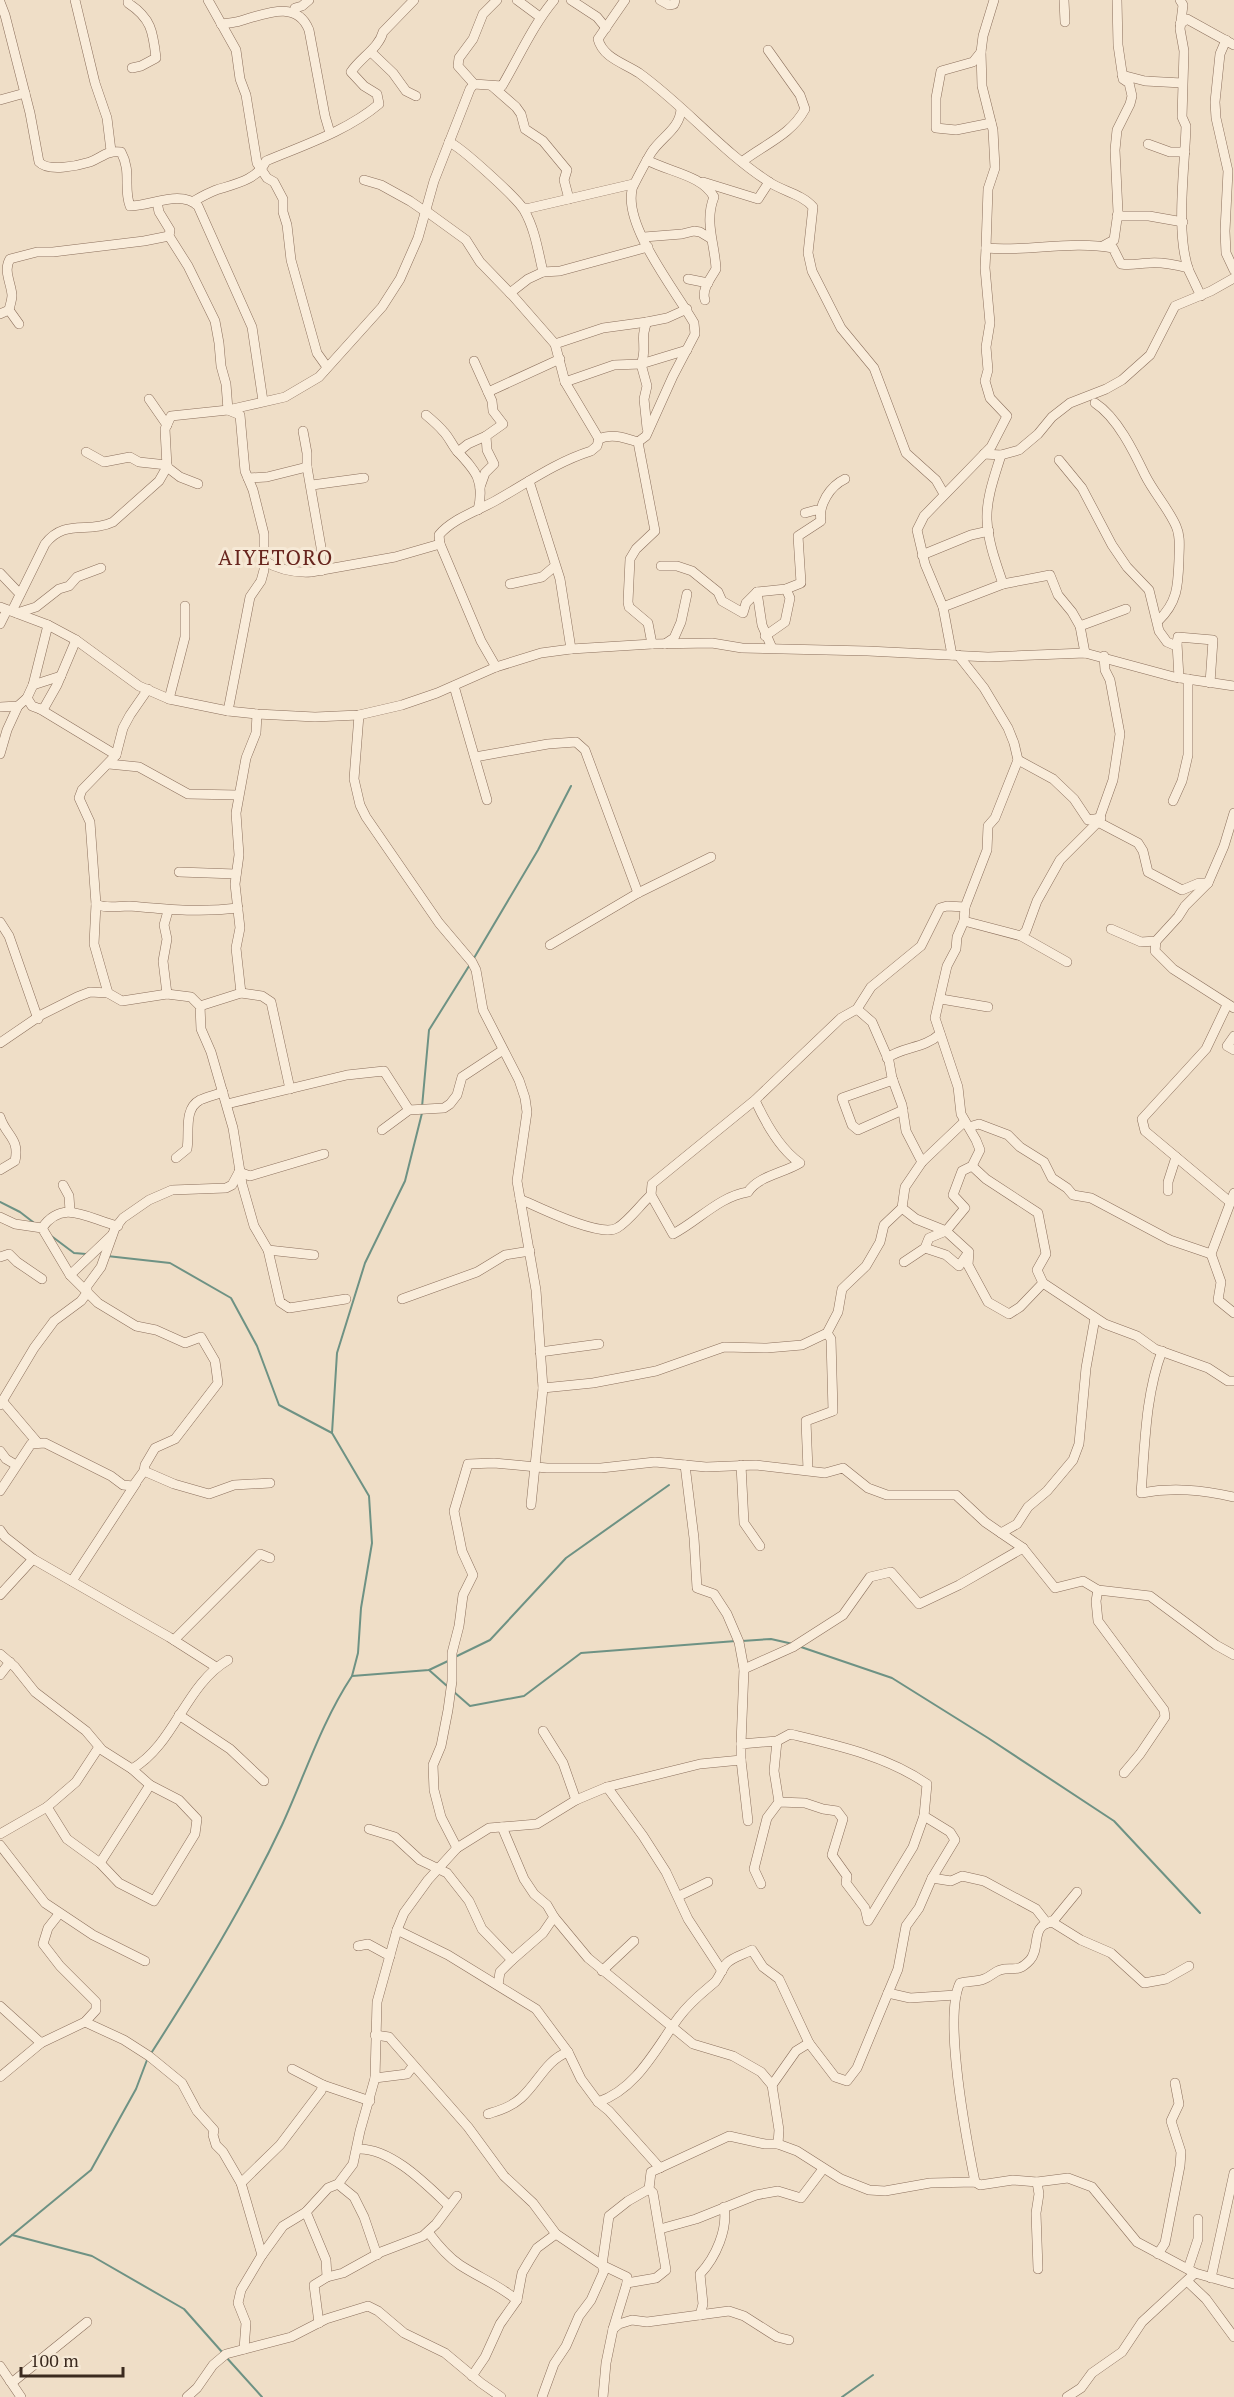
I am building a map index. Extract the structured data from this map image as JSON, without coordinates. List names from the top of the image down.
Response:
{
  "districts": ["AIYETORO"],
  "scale_bar": "100 m"
}
